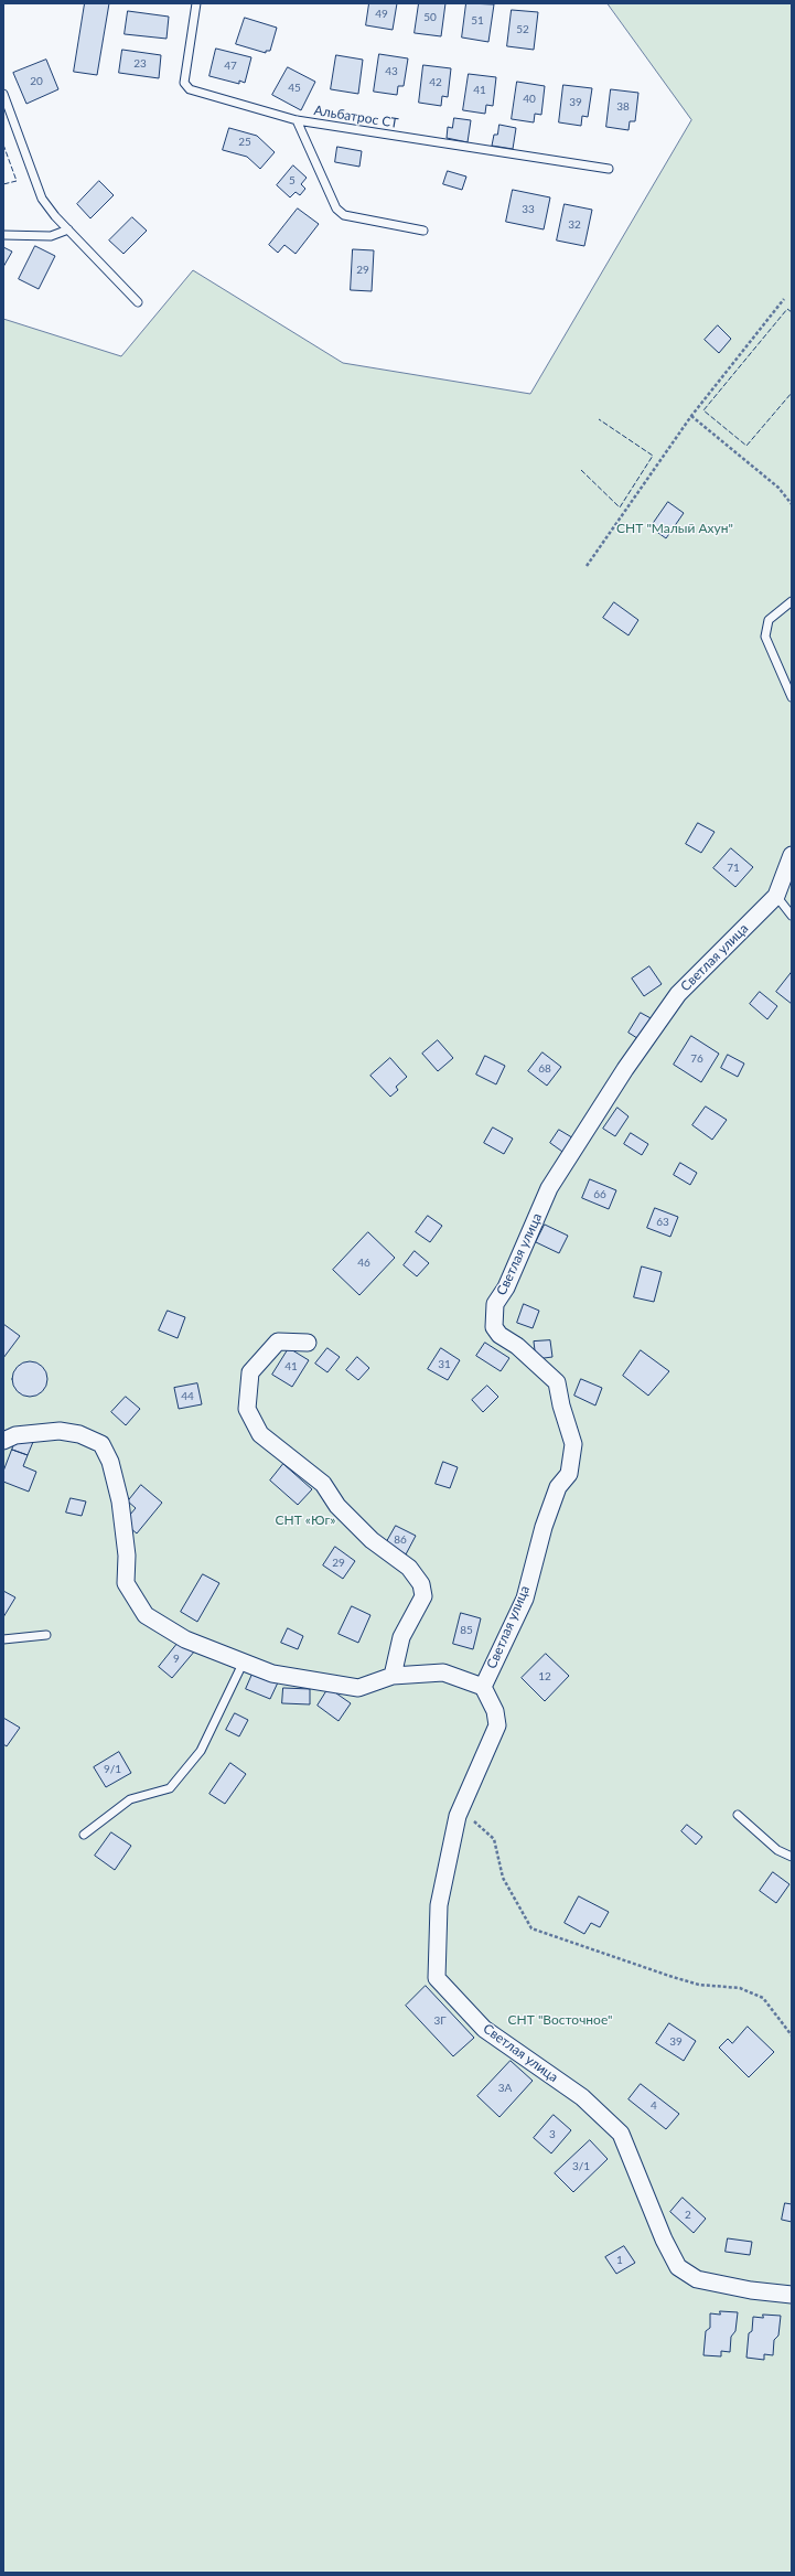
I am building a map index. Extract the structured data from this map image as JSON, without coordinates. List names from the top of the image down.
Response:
{
  "streets": {
    "street": ["Светлая улица"],
    "lane": ["Альбатрос СТ"]
  },
  "parks": ["СНТ \"Малый Ахун\"", "СНТ «Юг»", "СНТ \"Восточное\""],
  "house_numbers": [
    "49",
    "50",
    "51",
    "52",
    "23",
    "47",
    "43",
    "20",
    "42",
    "45",
    "41",
    "40",
    "39",
    "38",
    "25",
    "5",
    "33",
    "32",
    "29",
    "71",
    "76",
    "68",
    "66",
    "63",
    "46",
    "31",
    "41",
    "44",
    "86",
    "29",
    "85",
    "9",
    "12",
    "9/1",
    "3Г",
    "39",
    "3А",
    "4",
    "3",
    "3/1",
    "2",
    "1"
  ]
}
